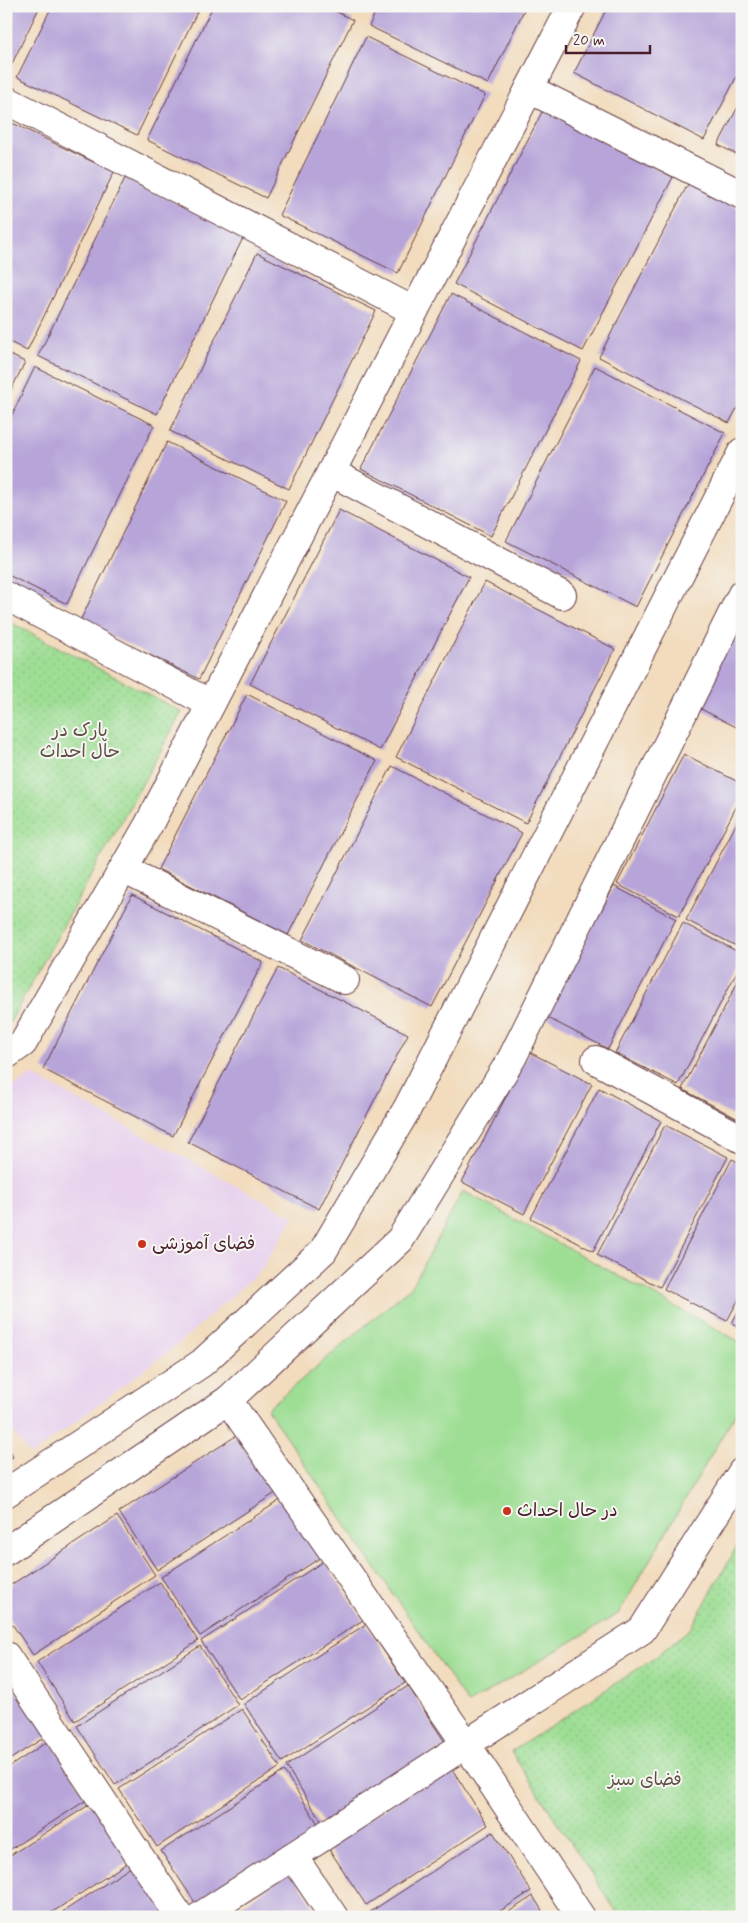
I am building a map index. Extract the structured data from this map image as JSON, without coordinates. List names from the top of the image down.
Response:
{
  "parks": ["پارک در حال احداث", "فضای سبز"],
  "places": ["فضای آموزشی", "در حال احداث"],
  "scale_bar": "20 m"
}
